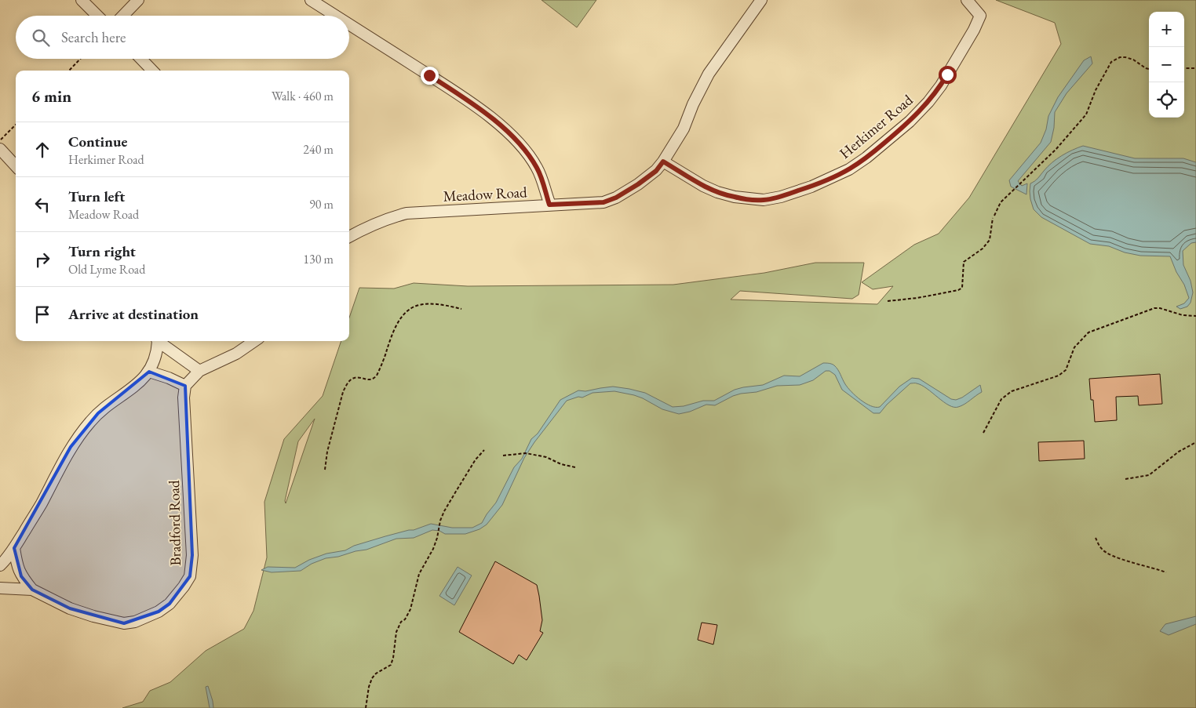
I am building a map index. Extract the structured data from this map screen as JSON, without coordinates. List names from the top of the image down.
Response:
{
  "streets": {
    "street": ["Herkimer Road", "Meadow Road", "Bradford Road"]
  },
  "crossings": [
    ["Herkimer Road", "Meadow Road"]
  ],
  "page": {
    "map_buttons": ["+", "−"],
    "search": "Search here",
    "heading": ["6 min", "Walk · 460 m"],
    "list": [
      ["Continue", "Herkimer Road", "240 m"],
      ["Turn left", "Meadow Road", "90 m"],
      ["Turn right", "Old Lyme Road", "130 m"],
      "Arrive at destination"
    ]
  }
}
